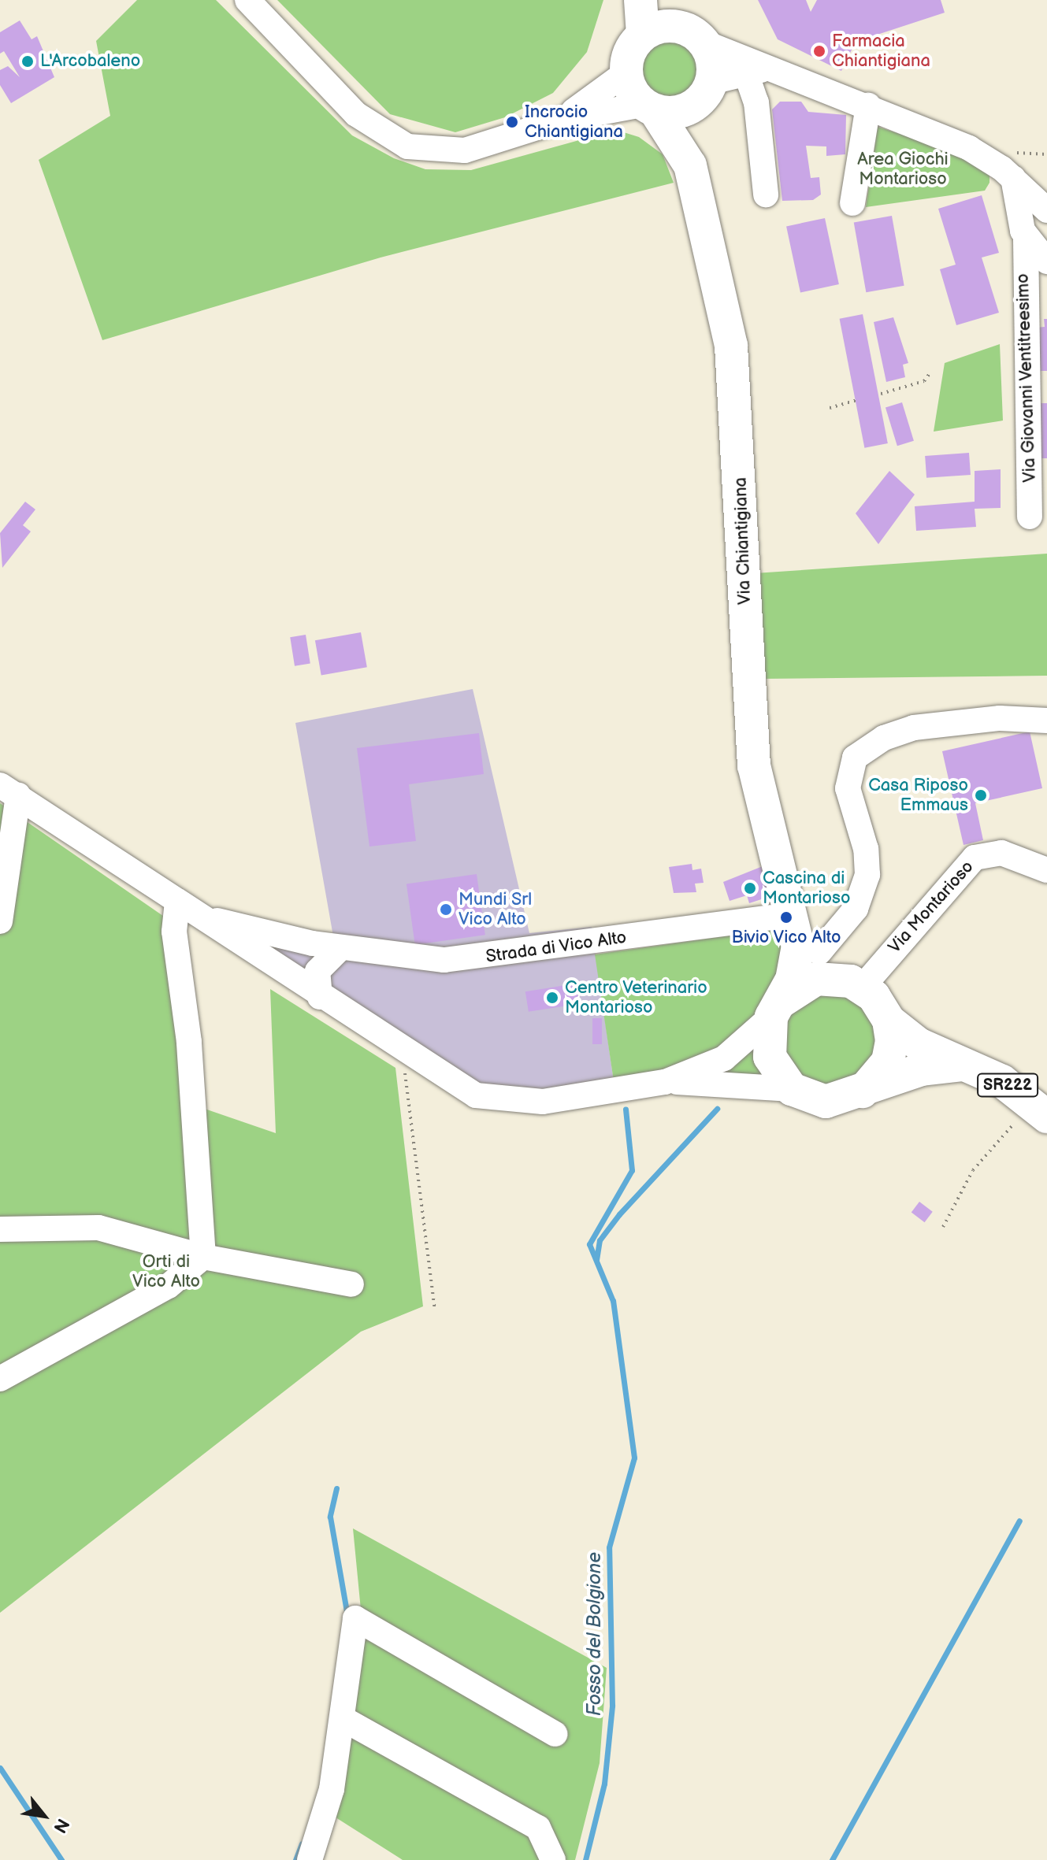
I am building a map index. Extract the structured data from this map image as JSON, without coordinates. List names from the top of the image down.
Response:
{
  "streets": {
    "main road": ["Via Chiantigiana", "SR222"],
    "street": ["Via Giovanni Ventitreesimo", "Via Montarioso", "Strada di Vico Alto"]
  },
  "crossings": [
    ["Via Chiantigiana", "Via Montarioso"],
    ["Via Chiantigiana", "Strada di Vico Alto"],
    ["Via Montarioso", "Strada di Vico Alto"]
  ],
  "water": ["Fosso del Bolgione"],
  "parks": ["Area Giochi Montarioso", "Orti di Vico Alto"],
  "places": [
    "Farmacia Chiantigiana",
    "L'Arcobaleno",
    "Incrocio Chiantigiana",
    "Casa Riposo Emmaus",
    "Cascina di Montarioso",
    "Mundi Srl Vico Alto",
    "Bivio Vico Alto",
    "Centro Veterinario Montarioso"
  ],
  "north": "bottom right"
}
